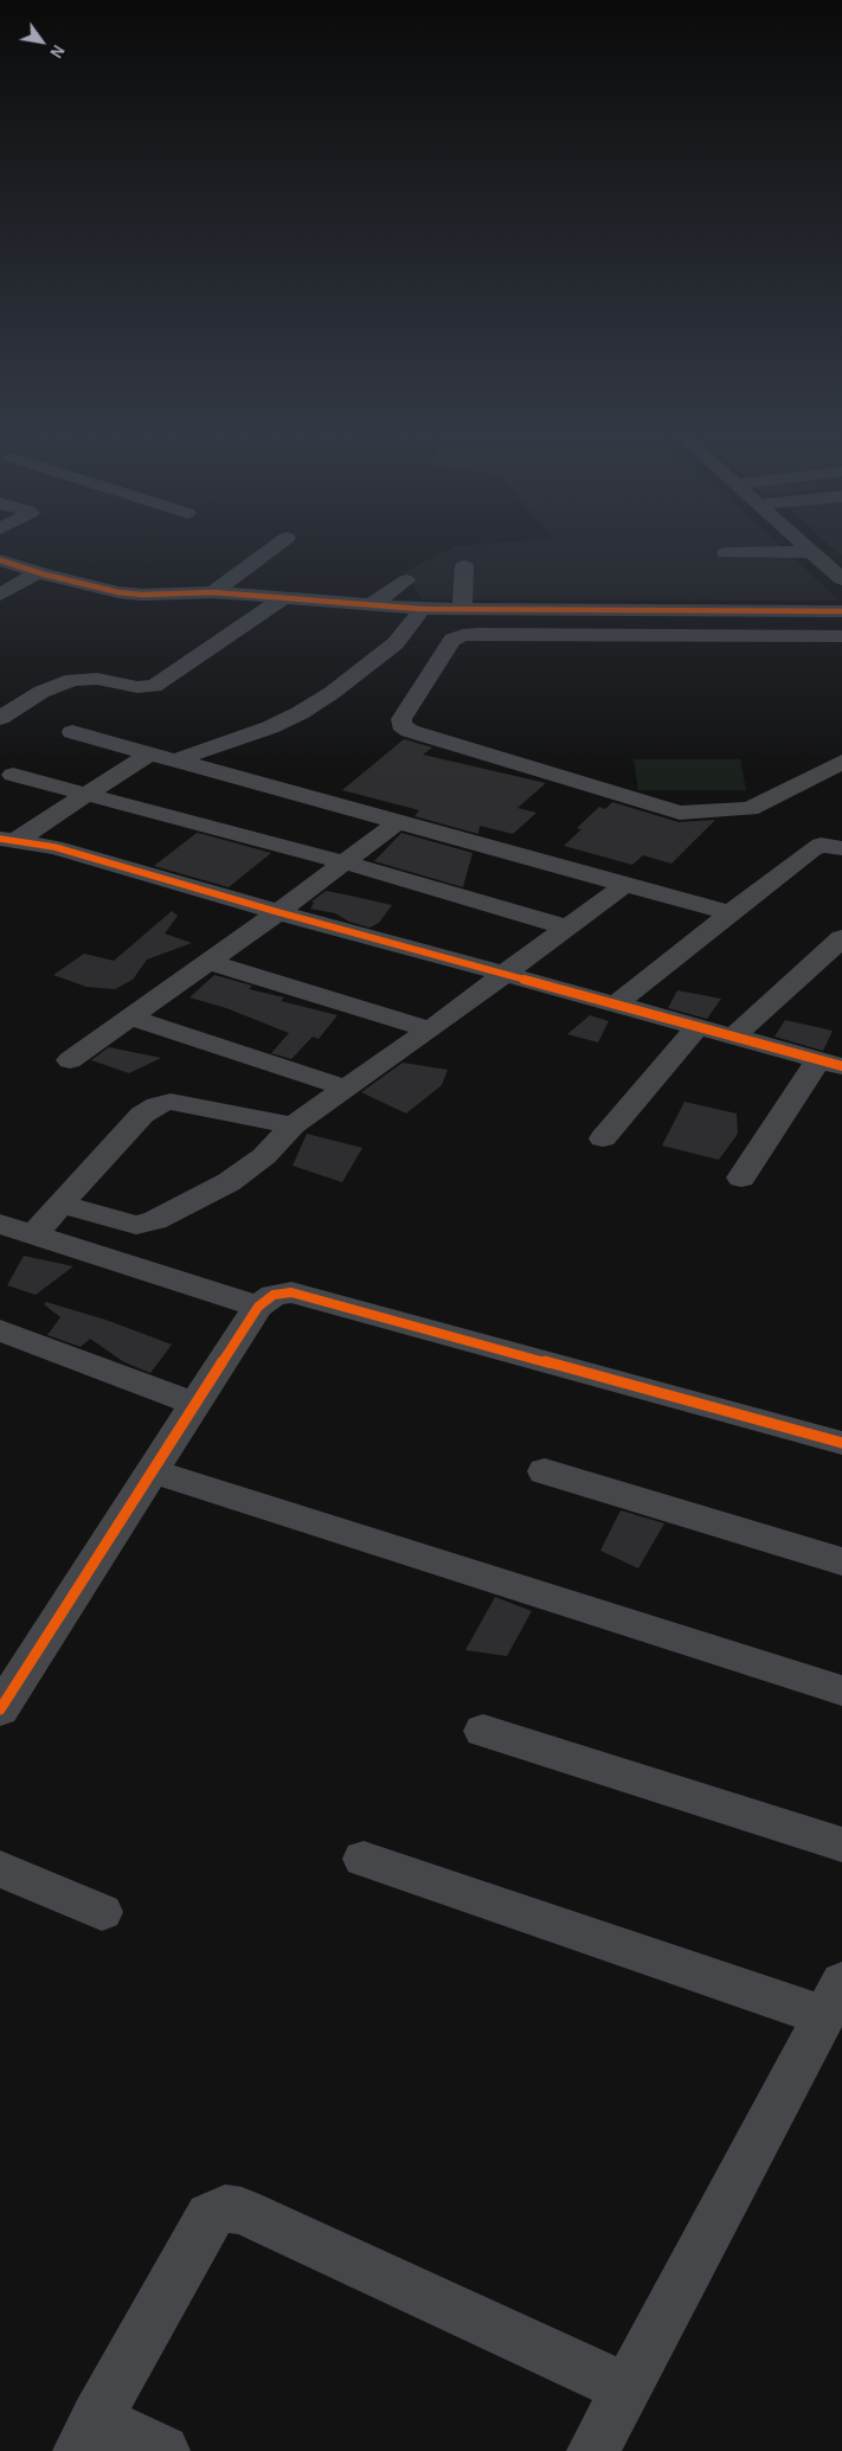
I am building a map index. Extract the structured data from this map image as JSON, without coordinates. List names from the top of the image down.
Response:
{
  "north": "bottom right"
}
